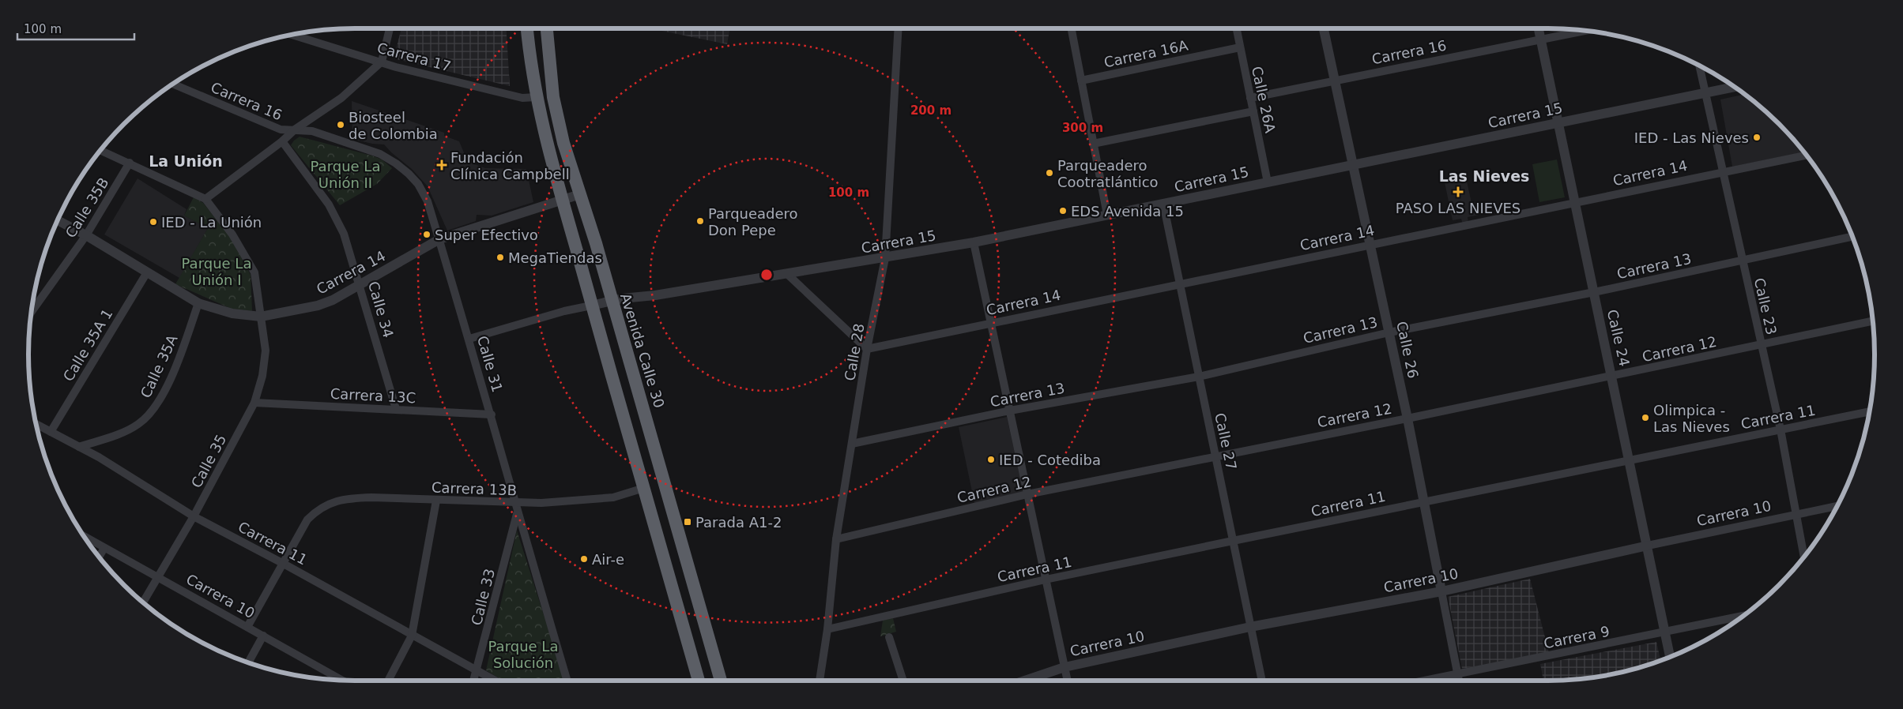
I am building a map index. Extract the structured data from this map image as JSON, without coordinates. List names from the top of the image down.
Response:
{
  "streets": {
    "highway": ["Avenida Calle 30"],
    "street": [
      "Carrera 16",
      "Carrera 16A",
      "Carrera 17",
      "Calle 26A",
      "Carrera 15",
      "Carrera 14",
      "Calle 35B",
      "Carrera 13",
      "Calle 23",
      "Calle 34",
      "Calle 24",
      "Calle 35A 1",
      "Carrera 12",
      "Calle 26",
      "Calle 28",
      "Calle 31",
      "Calle 35A",
      "Carrera 13C",
      "Carrera 11",
      "Calle 27",
      "Calle 35",
      "Carrera 13B",
      "Carrera 10",
      "Calle 33",
      "Carrera 9"
    ]
  },
  "crossings": [
    ["Carrera 16", "Calle 26A"],
    ["Carrera 16", "Calle 24"],
    ["Carrera 16", "Calle 26"],
    ["Carrera 16", "Calle 31"],
    ["Carrera 16A", "Calle 26A"],
    ["Calle 26A", "Carrera 15"],
    ["Carrera 15", "Calle 23"],
    ["Carrera 15", "Calle 24"],
    ["Carrera 15", "Calle 26"],
    ["Carrera 15", "Avenida Calle 30"],
    ["Carrera 15", "Calle 28"],
    ["Carrera 15", "Calle 27"],
    ["Carrera 14", "Calle 35B"],
    ["Carrera 14", "Calle 23"],
    ["Carrera 14", "Calle 34"],
    ["Carrera 14", "Calle 24"],
    ["Carrera 14", "Calle 35A 1"],
    ["Carrera 14", "Calle 26"],
    ["Carrera 14", "Avenida Calle 30"],
    ["Carrera 14", "Calle 28"],
    ["Carrera 14", "Calle 31"],
    ["Carrera 14", "Calle 35A"],
    ["Carrera 14", "Calle 27"],
    ["Carrera 14", "Calle 35"],
    ["Carrera 13", "Calle 23"],
    ["Carrera 13", "Calle 24"],
    ["Carrera 13", "Calle 26"],
    ["Carrera 13", "Calle 28"],
    ["Carrera 13", "Calle 27"],
    ["Calle 23", "Carrera 12"],
    ["Calle 23", "Carrera 11"],
    ["Calle 23", "Carrera 10"],
    ["Calle 34", "Carrera 13C"],
    ["Calle 24", "Carrera 12"],
    ["Calle 24", "Carrera 11"],
    ["Calle 24", "Carrera 10"],
    ["Calle 24", "Carrera 9"],
    ["Calle 35A 1", "Carrera 11"],
    ["Carrera 12", "Calle 26"],
    ["Carrera 12", "Calle 28"],
    ["Carrera 12", "Calle 27"],
    ["Calle 26", "Carrera 11"],
    ["Calle 26", "Carrera 10"],
    ["Calle 26", "Carrera 9"],
    ["Calle 28", "Carrera 11"],
    ["Calle 31", "Carrera 13C"],
    ["Calle 31", "Carrera 13B"],
    ["Calle 31", "Calle 33"],
    ["Calle 35A", "Carrera 11"],
    ["Carrera 13C", "Calle 35"],
    ["Carrera 11", "Calle 27"],
    ["Carrera 11", "Calle 35"],
    ["Carrera 11", "Carrera 13B"],
    ["Carrera 11", "Calle 33"],
    ["Calle 27", "Carrera 10"],
    ["Calle 35", "Carrera 10"],
    ["Carrera 13B", "Carrera 10"]
  ],
  "districts": ["La Unión", "Las Nieves"],
  "parks": ["Parque La Unión II", "Parque La Unión I", "Parque La Solución"],
  "places": {
    "other": [
      "Biosteel de Colombia",
      "IED - Las Nieves",
      "Parqueadero Cootratlántico",
      "EDS Avenida 15",
      "Parqueadero Don Pepe",
      "IED - La Unión",
      "Super Efectivo",
      "MegaTiendas",
      "Olimpica - Las Nieves",
      "IED - Cotediba",
      "Air-e"
    ],
    "health": ["Fundación Clínica Campbell", "PASO LAS NIEVES"],
    "transit": ["Parada A1-2"]
  },
  "scale_bar": "100 m",
  "rings": ["200 m", "300 m", "100 m"]
}
